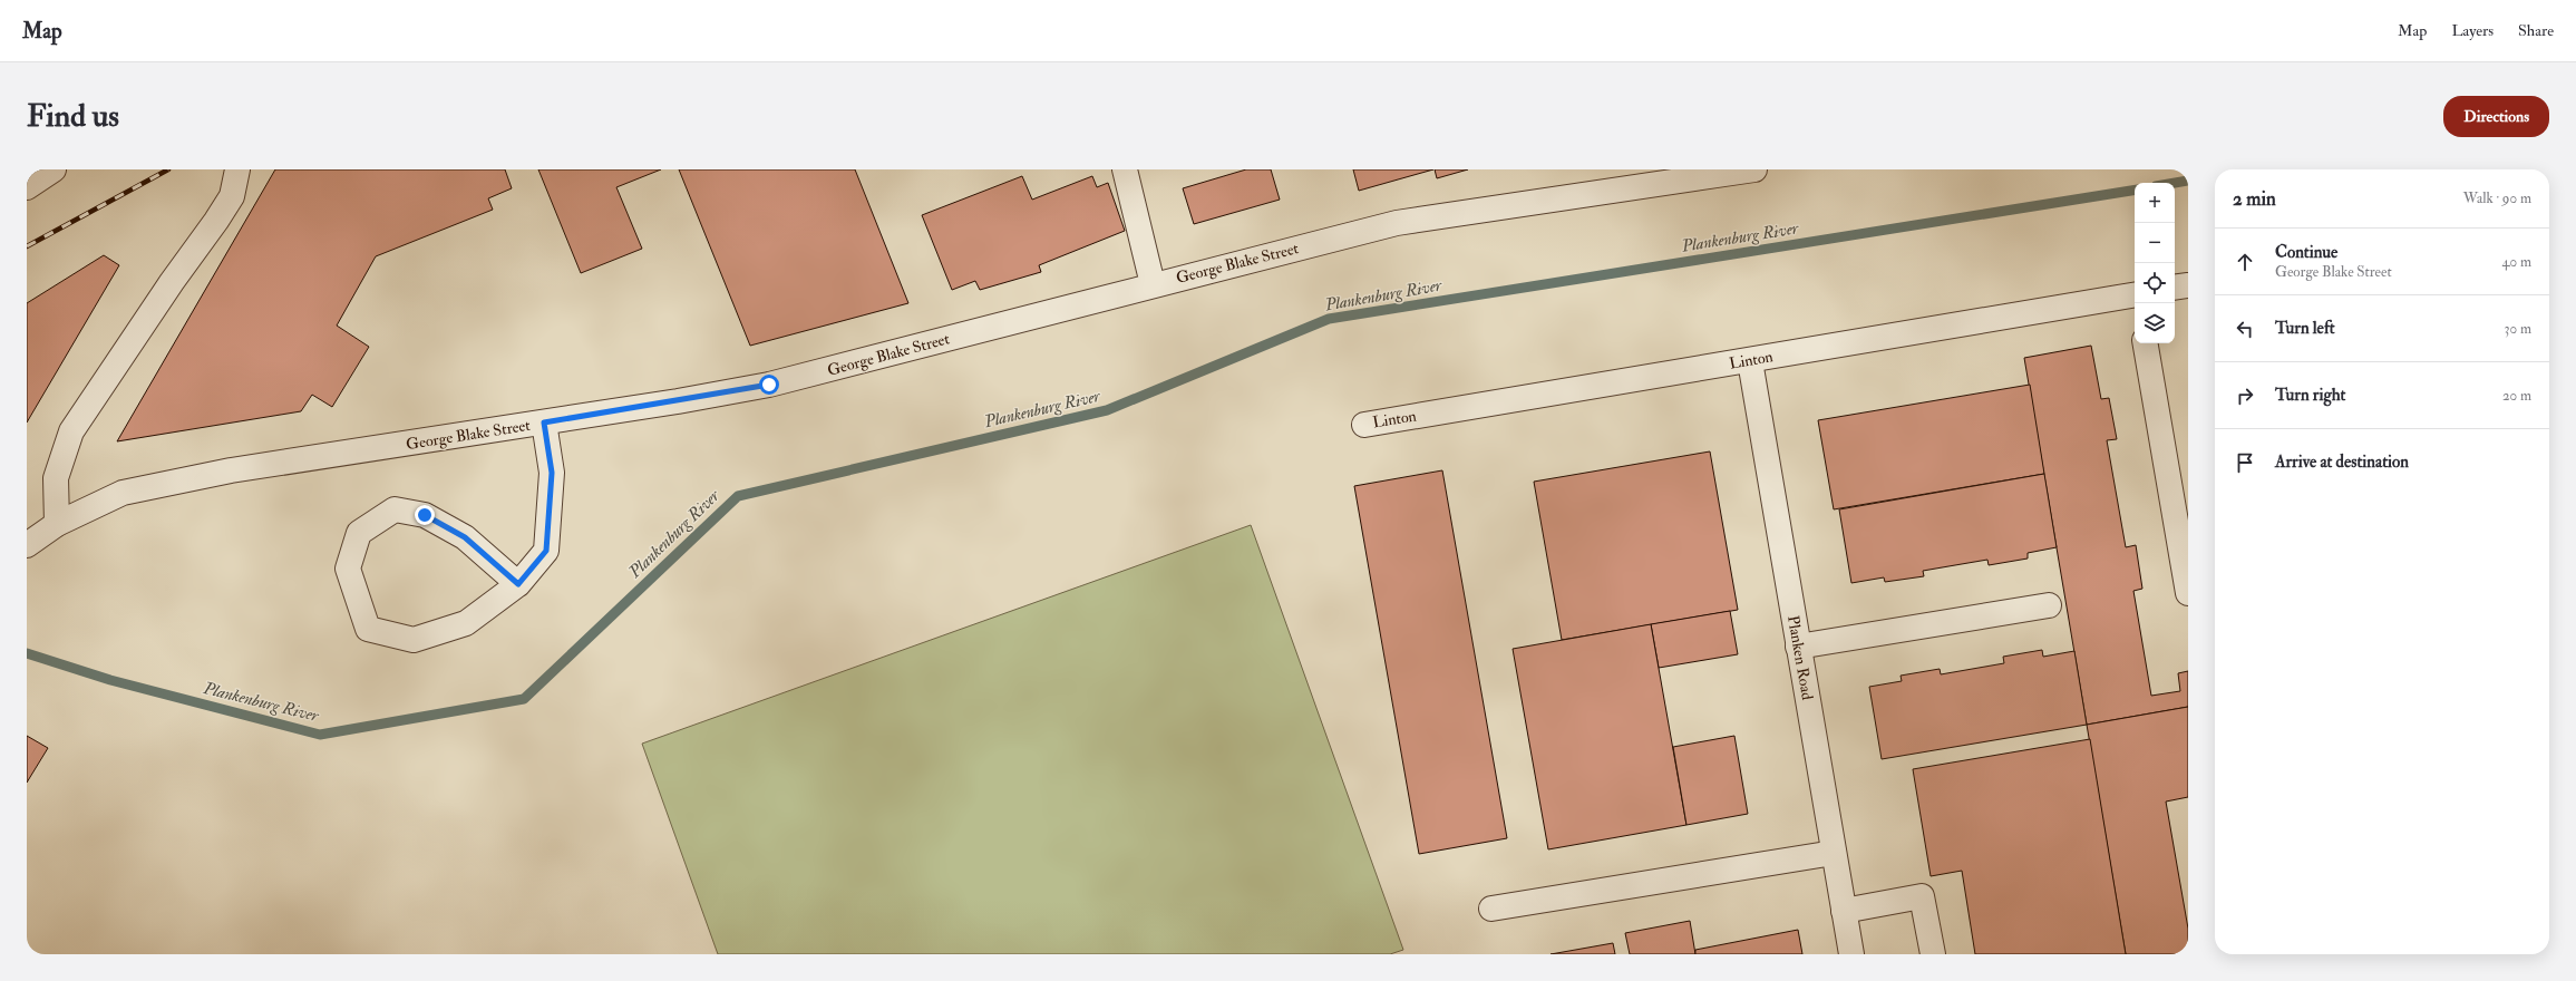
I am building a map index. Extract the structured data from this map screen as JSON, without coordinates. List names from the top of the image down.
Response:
{
  "streets": {
    "street": ["George Blake Street", "Linton", "Planken Road"]
  },
  "crossings": [
    ["Linton", "Planken Road"]
  ],
  "water": ["Plankenburg River"],
  "page": {
    "header": "Map",
    "nav": ["Map", "Layers", "Share"],
    "buttons": "Directions",
    "title": "Find us",
    "heading": ["2 min", "Walk · 90 m"],
    "map_buttons": ["+", "−"],
    "list": [
      ["Continue", "George Blake Street", "40 m"],
      ["Turn left", "30 m"],
      ["Turn right", "20 m"],
      "Arrive at destination"
    ]
  }
}
